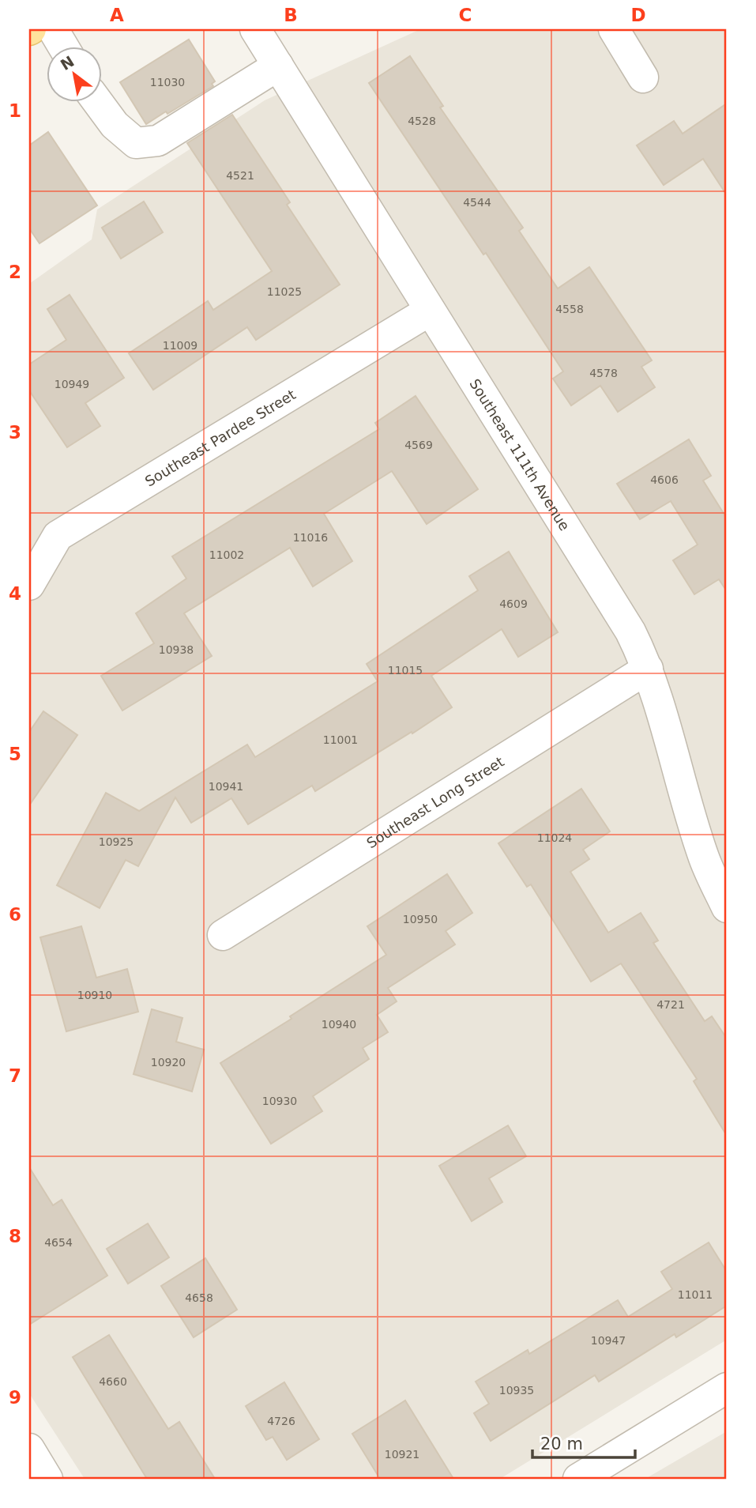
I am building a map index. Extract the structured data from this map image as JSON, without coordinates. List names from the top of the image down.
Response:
{
  "streets": {
    "street": ["Southeast Pardee Street", "Southeast 111th Avenue", "Southeast Long Street"]
  },
  "crossings": [
    ["Southeast Pardee Street", "Southeast 111th Avenue"],
    ["Southeast 111th Avenue", "Southeast Long Street"]
  ],
  "house_numbers": [
    "11030",
    "4528",
    "4521",
    "4544",
    "11025",
    "4558",
    "11009",
    "4578",
    "10949",
    "4569",
    "4606",
    "11016",
    "11002",
    "4609",
    "10938",
    "11015",
    "11001",
    "10941",
    "11024",
    "10925",
    "10950",
    "10910",
    "4721",
    "10940",
    "10920",
    "10930",
    "4654",
    "11011",
    "4658",
    "10947",
    "4660",
    "10935",
    "4726",
    "10921"
  ],
  "scale_bar": "20 m",
  "north": "top left",
  "grid": {
    "columns": [
      "A",
      "B",
      "C",
      "D"
    ],
    "rows": [
      "1",
      "2",
      "3",
      "4",
      "5",
      "6",
      "7",
      "8",
      "9"
    ]
  }
}
